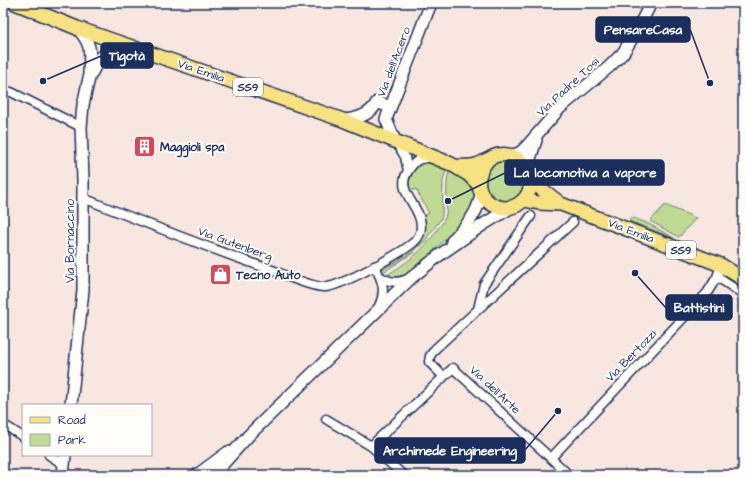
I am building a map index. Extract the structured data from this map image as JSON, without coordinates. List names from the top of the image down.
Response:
{
  "streets": {
    "main road": [
      "Via dell'Acero",
      "Via Emilia",
      "SS9",
      "Via Padre Tosi",
      "Via Bornaccino"
    ],
    "street": ["Via Gutenberg", "Via Bertozzi", "Via dell'Arte"]
  },
  "crossings": [
    ["Via dell'Acero", "Via Emilia"],
    ["Via dell'Acero", "Via Gutenberg"],
    ["Via Emilia", "Via Padre Tosi"],
    ["Via Emilia", "Via Bornaccino"],
    ["Via Emilia", "Via Gutenberg"],
    ["Via Emilia", "Via Bertozzi"],
    ["Via Bornaccino", "Via Gutenberg"],
    ["Via Bertozzi", "Via dell'Arte"]
  ],
  "places": {
    "other": [
      "Tigotà",
      "PensareCasa",
      "La locomotiva a vapore",
      "Battistini",
      "Archimede Engineering"
    ],
    "building": ["Maggioli spa"],
    "shop": ["Tecno Auto"]
  },
  "legend": ["Road", "Park"]
}
